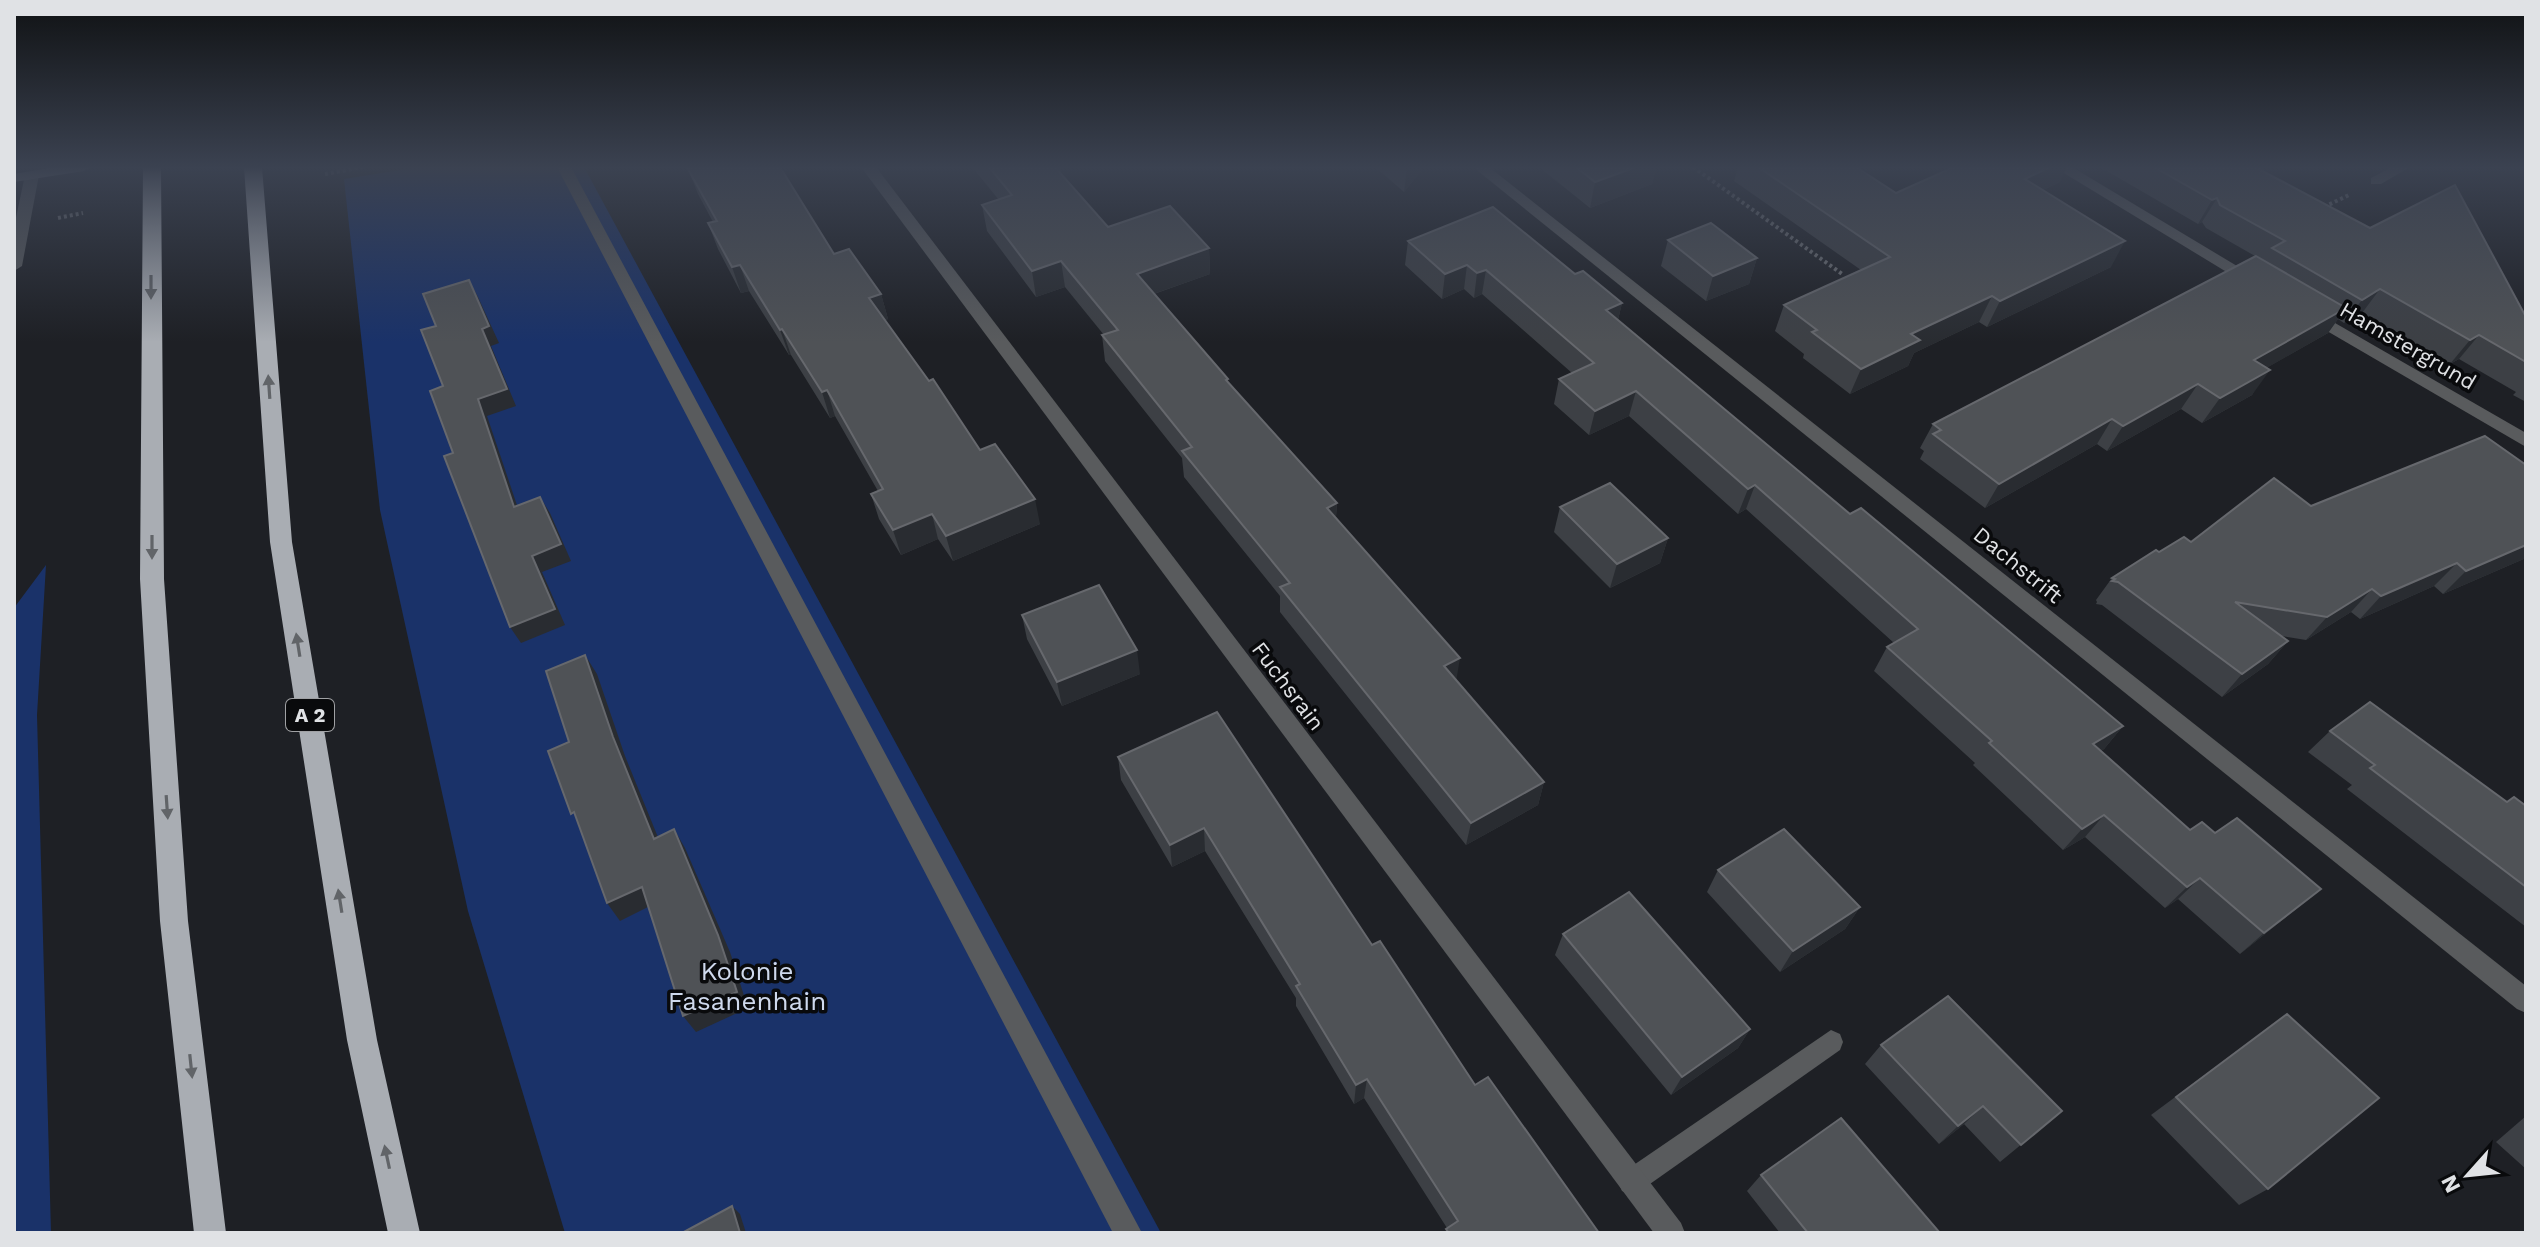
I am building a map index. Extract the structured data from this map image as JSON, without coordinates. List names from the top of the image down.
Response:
{
  "streets": {
    "highway": ["A 2"],
    "street": ["Hamstergrund", "Dachstrift", "Fuchsrain"]
  },
  "parks": ["Kolonie Fasanenhain"],
  "north": "bottom left"
}
